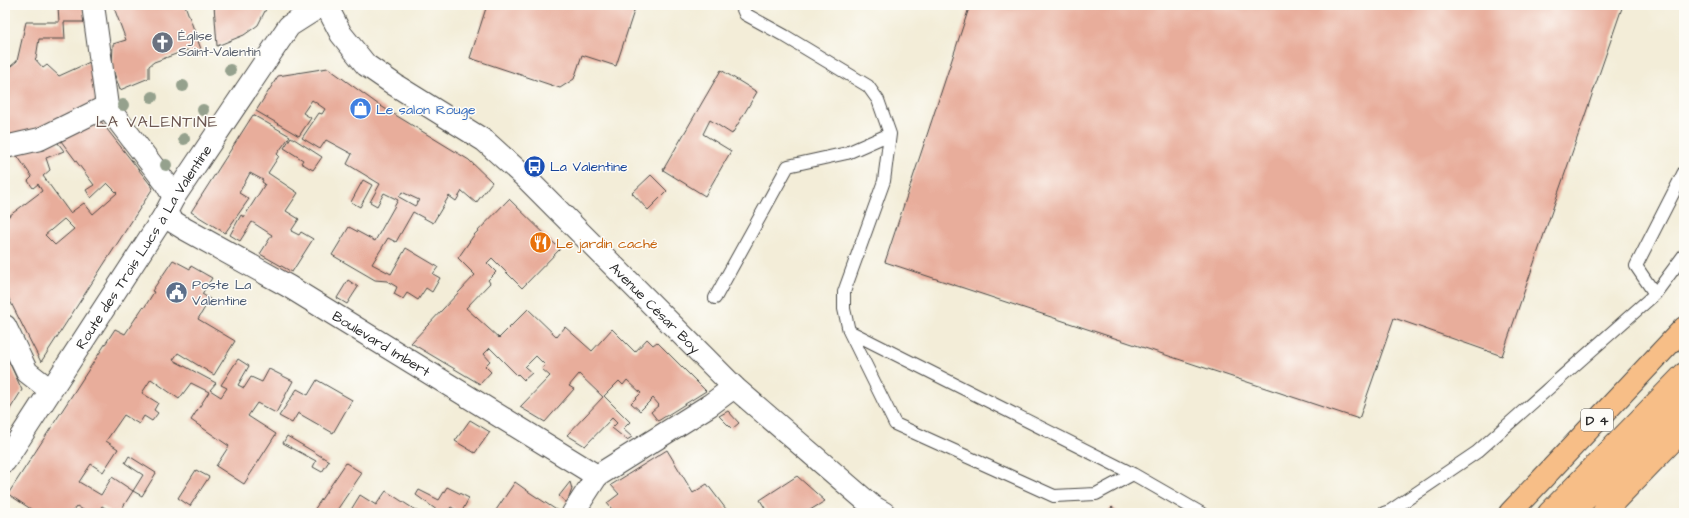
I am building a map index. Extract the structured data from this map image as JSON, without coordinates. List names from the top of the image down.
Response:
{
  "streets": {
    "main road": ["D 4"],
    "street": ["Route des Trois Lucs à La Valentine", "Avenue César Boy", "Boulevard Imbert"]
  },
  "crossings": [
    ["Route des Trois Lucs à La Valentine", "Boulevard Imbert"]
  ],
  "districts": ["LA VALENTINE"],
  "places": {
    "church": ["Église Saint-Valentin"],
    "shop": ["Le salon Rouge"],
    "bus stop": ["La Valentine"],
    "restaurant": ["Le jardin caché"],
    "public building": ["Poste La Valentine"]
  }
}
